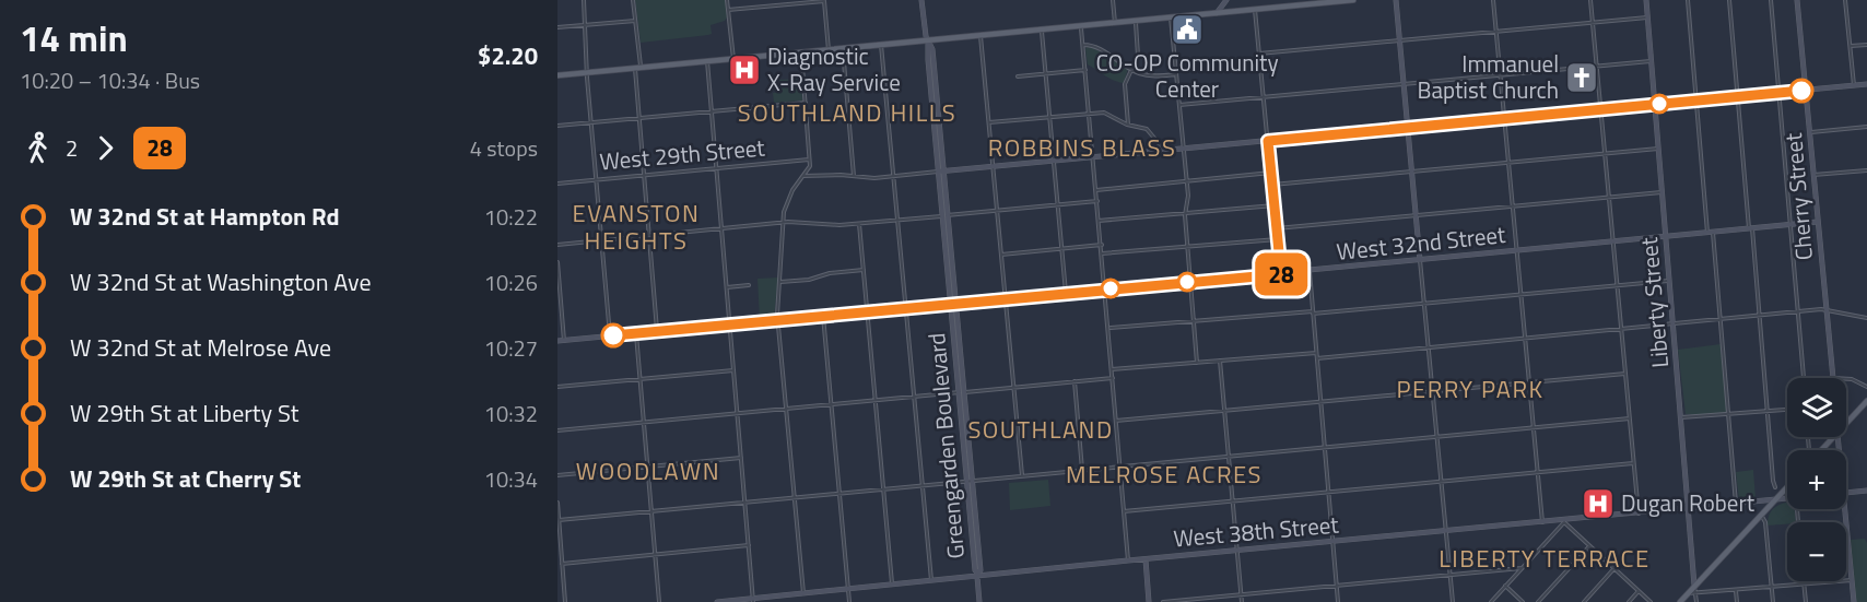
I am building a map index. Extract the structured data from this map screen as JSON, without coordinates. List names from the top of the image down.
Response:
{
  "streets": {
    "street": [
      "West 29th Street",
      "Cherry Street",
      "West 32nd Street",
      "Liberty Street",
      "Greengarden Boulevard",
      "West 38th Street"
    ]
  },
  "crossings": [
    ["Cherry Street", "West 32nd Street"],
    ["West 32nd Street", "Liberty Street"],
    ["West 32nd Street", "Greengarden Boulevard"],
    ["Liberty Street", "West 38th Street"],
    ["Greengarden Boulevard", "West 38th Street"]
  ],
  "districts": [
    "SOUTHLAND HILLS",
    "ROBBINS BLASS",
    "EVANSTON HEIGHTS",
    "PERRY PARK",
    "SOUTHLAND",
    "WOODLAWN",
    "MELROSE ACRES",
    "LIBERTY TERRACE"
  ],
  "places": {
    "public building": ["CO-OP Community Center"],
    "hospital": ["Diagnostic X-Ray Service", "Dugan Robert"],
    "church": ["Immanuel Baptist Church"]
  },
  "lines": ["bus line 28"],
  "page": {
    "heading": ["14 min", "10:20 – 10:34 · Bus", "$2.20"],
    "on_map": "28",
    "legs": ["2", "28", "4 stops"],
    "list": [
      {
        "name": "W 32nd St at Hampton Rd",
        "value": "10:22"
      },
      {
        "name": "W 32nd St at Washington Ave",
        "value": "10:26"
      },
      {
        "name": "W 32nd St at Melrose Ave",
        "value": "10:27"
      },
      {
        "name": "W 29th St at Liberty St",
        "value": "10:32"
      },
      {
        "name": "W 29th St at Cherry St",
        "value": "10:34"
      }
    ],
    "map_buttons": ["+", "−"]
  }
}
